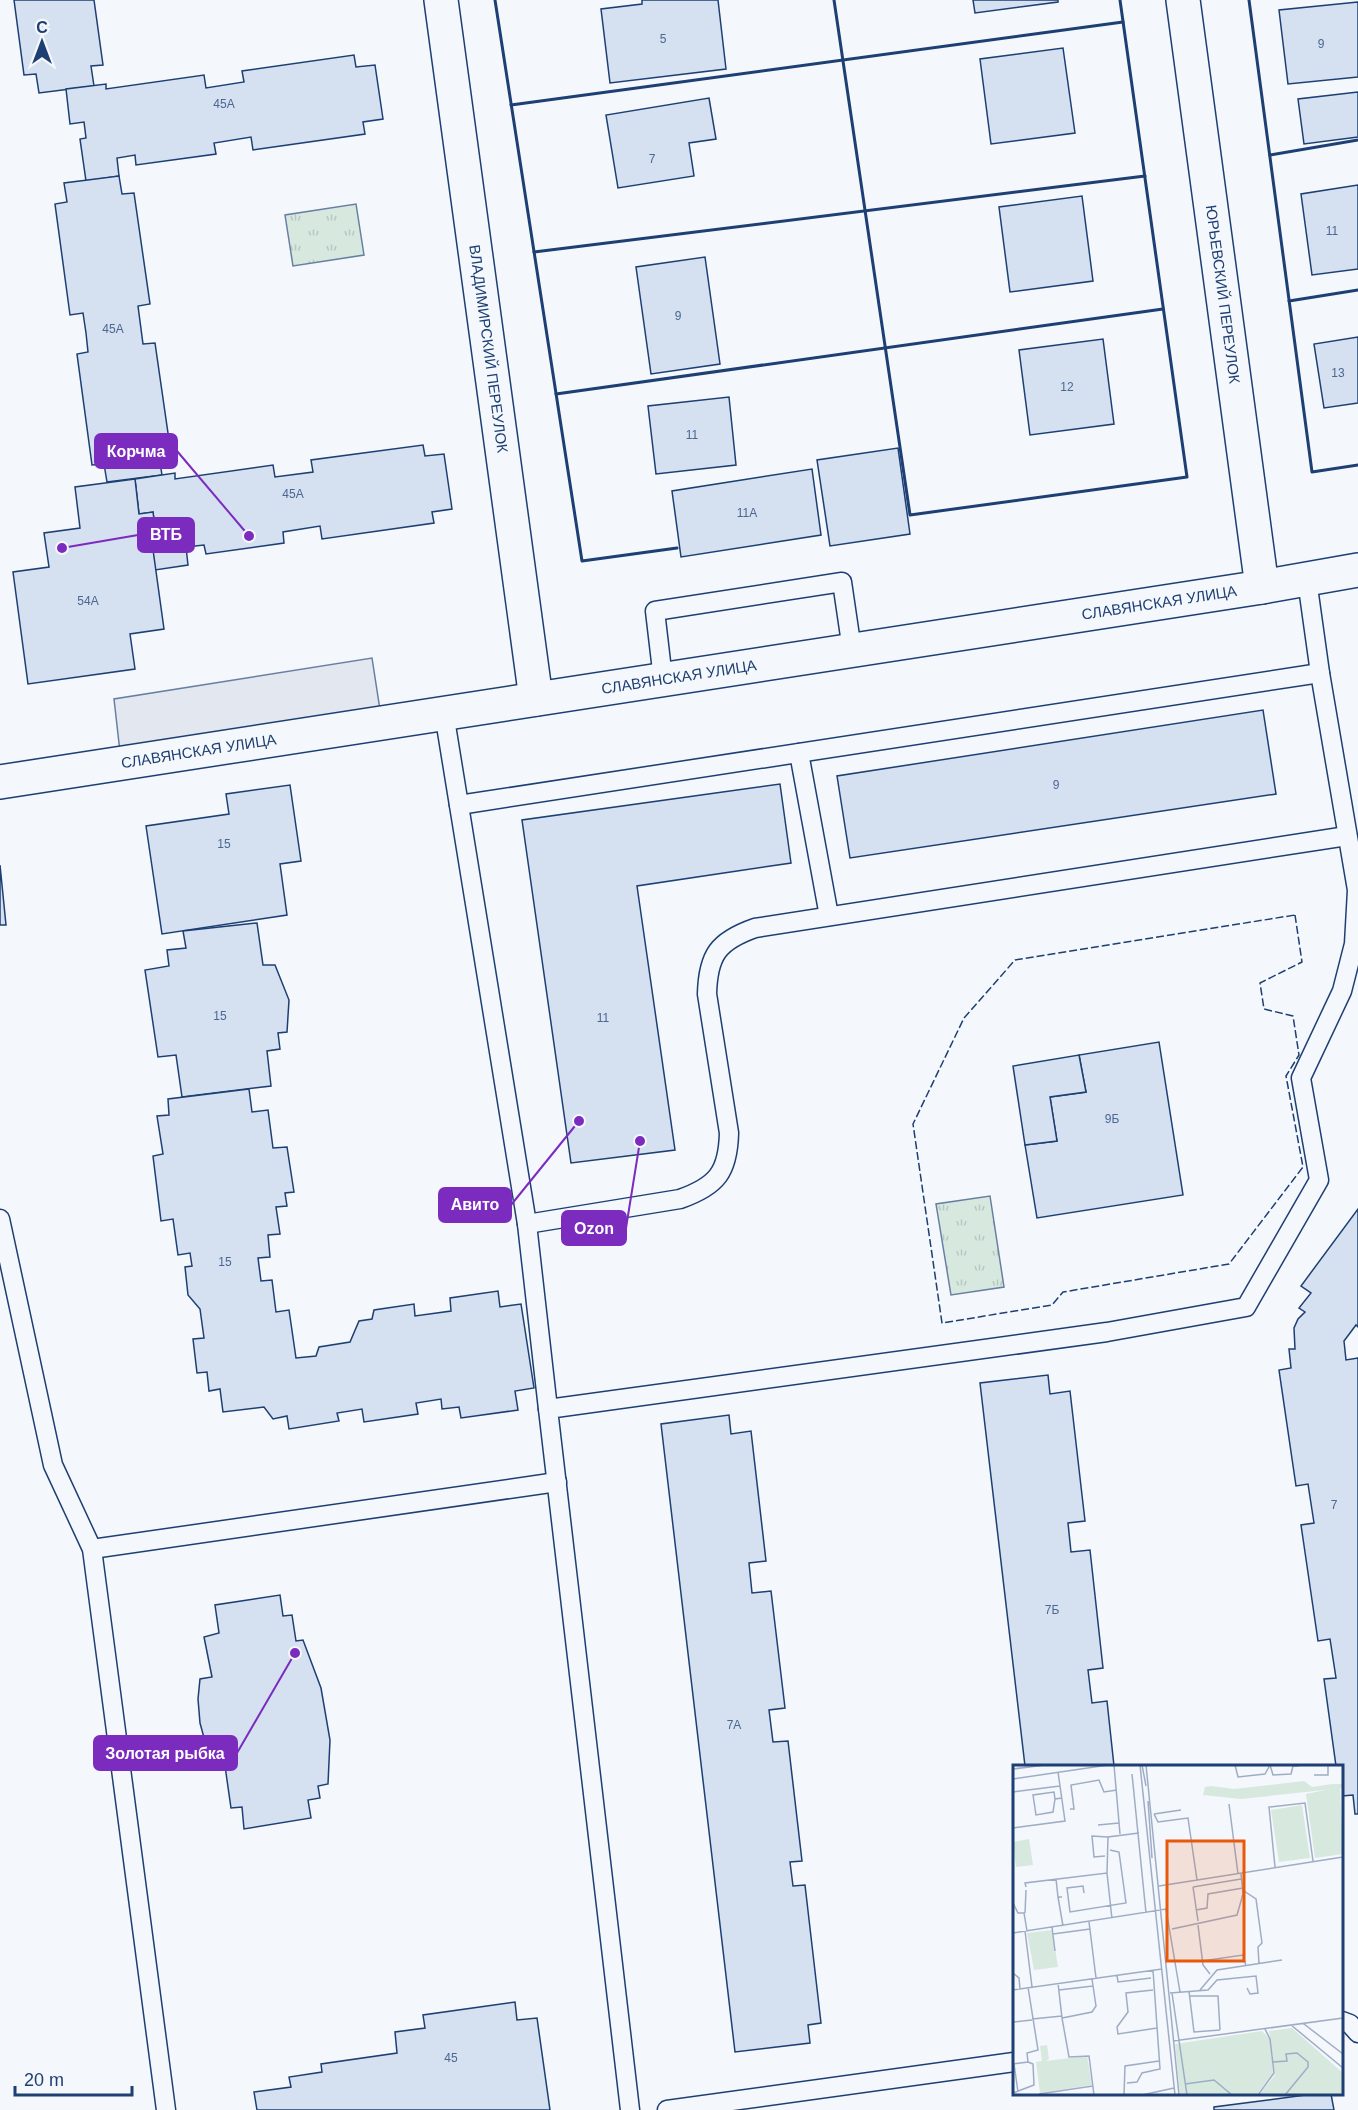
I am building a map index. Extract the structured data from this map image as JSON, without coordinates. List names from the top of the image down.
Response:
{
  "streets": {
    "street": ["ЮРЬЕВСКИЙ ПЕРЕУЛОК", "ВЛАДИМИРСКИЙ ПЕРЕУЛОК", "СЛАВЯНСКАЯ УЛИЦА"]
  },
  "crossings": [
    ["ЮРЬЕВСКИЙ ПЕРЕУЛОК", "СЛАВЯНСКАЯ УЛИЦА"],
    ["ВЛАДИМИРСКИЙ ПЕРЕУЛОК", "СЛАВЯНСКАЯ УЛИЦА"]
  ],
  "places": [
    "Корчма",
    "ВТБ",
    "Авито",
    "Ozon",
    "Золотая рыбка"
  ],
  "house_numbers": [
    "5",
    "9",
    "45А",
    "7",
    "11",
    "9",
    "45А",
    "13",
    "12",
    "11",
    "45А",
    "11А",
    "54А",
    "9",
    "15",
    "15",
    "11",
    "9Б",
    "15",
    "7",
    "7Б",
    "7А",
    "45"
  ],
  "scale_bar": "20 m",
  "north": "top"
}
